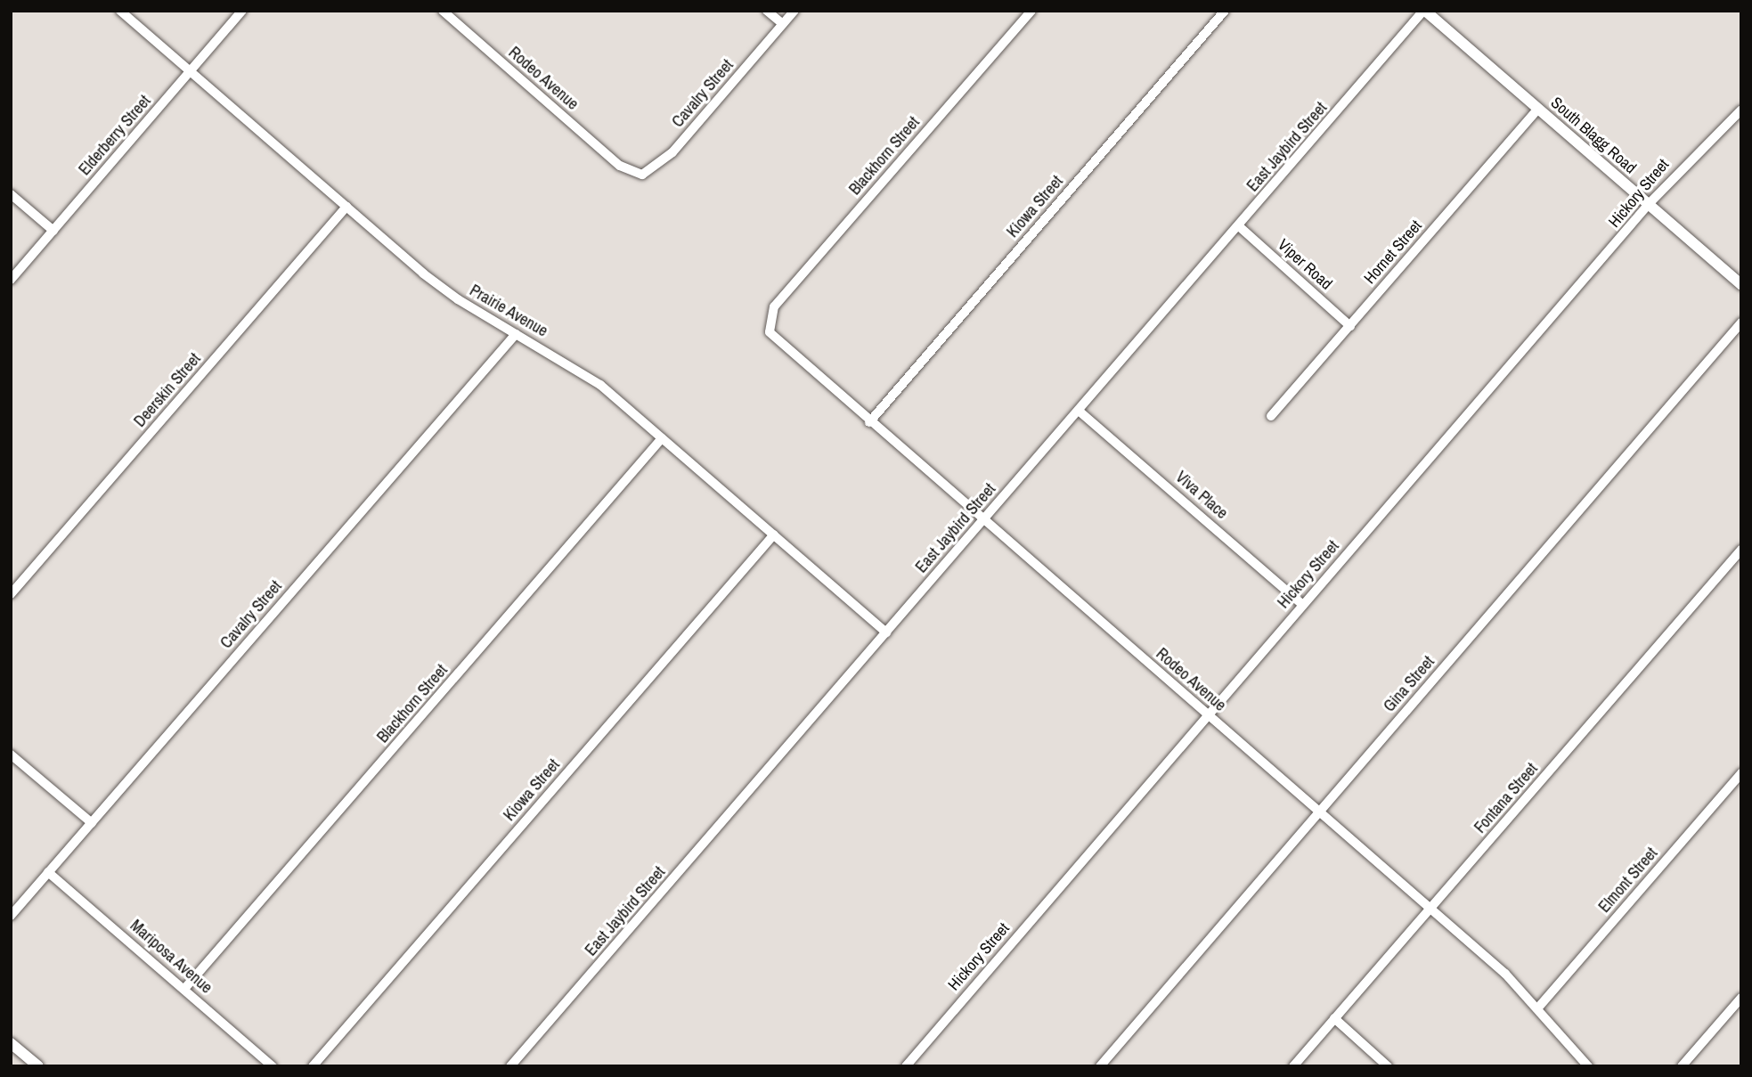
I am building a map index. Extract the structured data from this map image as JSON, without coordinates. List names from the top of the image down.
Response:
{
  "streets": {
    "main road": ["South Blagg Road"],
    "street": [
      "Rodeo Avenue",
      "Cavalry Street",
      "Elderberry Street",
      "East Jaybird Street",
      "Blackhorn Street",
      "Hickory Street",
      "Kiowa Street",
      "Hornet Street",
      "Viper Road",
      "Prairie Avenue",
      "Deerskin Street",
      "Viva Place",
      "Gina Street",
      "Fontana Street",
      "Elmont Street",
      "Mariposa Avenue"
    ]
  },
  "crossings": [
    ["Rodeo Avenue", "Cavalry Street"],
    ["Rodeo Avenue", "East Jaybird Street"],
    ["Rodeo Avenue", "Blackhorn Street"],
    ["Rodeo Avenue", "Hickory Street"],
    ["Rodeo Avenue", "Kiowa Street"],
    ["Rodeo Avenue", "Gina Street"],
    ["Rodeo Avenue", "Fontana Street"],
    ["Rodeo Avenue", "Elmont Street"],
    ["Cavalry Street", "Prairie Avenue"],
    ["Cavalry Street", "Mariposa Avenue"],
    ["Elderberry Street", "Prairie Avenue"],
    ["South Blagg Road", "East Jaybird Street"],
    ["South Blagg Road", "Hickory Street"],
    ["South Blagg Road", "Hornet Street"],
    ["East Jaybird Street", "Viper Road"],
    ["East Jaybird Street", "Prairie Avenue"],
    ["East Jaybird Street", "Viva Place"],
    ["Blackhorn Street", "Prairie Avenue"],
    ["Blackhorn Street", "Mariposa Avenue"],
    ["Hickory Street", "Viva Place"],
    ["Kiowa Street", "Prairie Avenue"],
    ["Hornet Street", "Viper Road"],
    ["Prairie Avenue", "Deerskin Street"]
  ]
}
